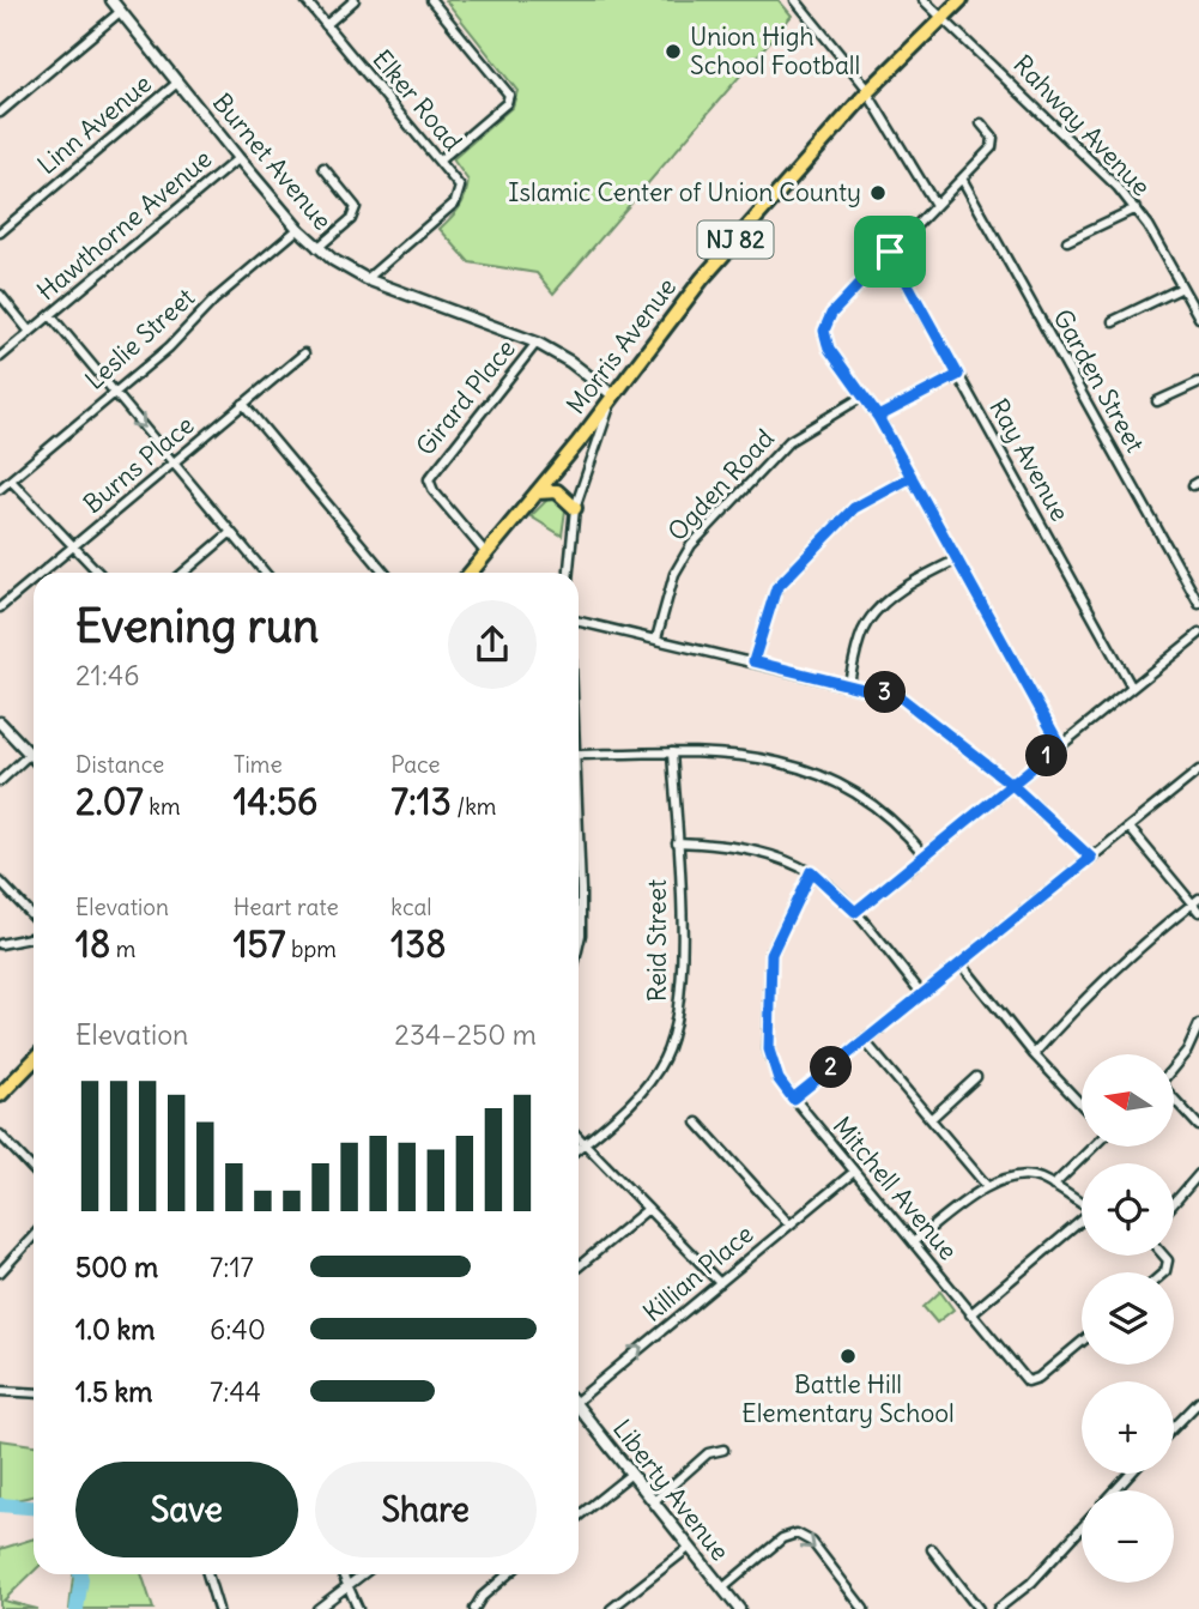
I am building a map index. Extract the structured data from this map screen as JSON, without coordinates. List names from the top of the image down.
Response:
{
  "streets": {
    "main road": ["NJ 82", "Morris Avenue"],
    "street": [
      "Elker Road",
      "Linn Avenue",
      "Rahway Avenue",
      "Burnet Avenue",
      "Hawthorne Avenue",
      "Leslie Street",
      "Garden Street",
      "Girard Place",
      "Ray Avenue",
      "Burns Place",
      "Ogden Road",
      "Reid Street",
      "Mitchell Avenue",
      "Killian Place",
      "Liberty Avenue"
    ]
  },
  "crossings": [
    ["Elker Road", "Burnet Avenue"],
    ["Linn Avenue", "Burnet Avenue"],
    ["Rahway Avenue", "Morris Avenue"],
    ["Burnet Avenue", "Hawthorne Avenue"],
    ["Burnet Avenue", "Leslie Street"],
    ["Burnet Avenue", "Morris Avenue"],
    ["Burnet Avenue", "Girard Place"],
    ["Morris Avenue", "Girard Place"],
    ["Mitchell Avenue", "Killian Place"]
  ],
  "one_way": ["Killian Place"],
  "places": ["Union High School Football", "Islamic Center of Union County", "Battle Hill Elementary School"],
  "north": "left",
  "page": {
    "heading": ["Evening run", "21:46"],
    "pins": ["3", "1", "2"],
    "stats": [
      ["Distance", "2.07 km"],
      ["Time", "14:56"],
      ["Pace", "7:13 /km"],
      ["Elevation", "18 m"],
      ["Heart rate", "157 bpm"],
      ["kcal", "138"]
    ],
    "chart": ["Elevation", "234–250 m"],
    "map_buttons": ["+", "−"],
    "list": [
      {
        "name": "500 m",
        "note": "7:17"
      },
      {
        "name": "1.0 km",
        "note": "6:40"
      },
      {
        "name": "1.5 km",
        "note": "7:44"
      }
    ],
    "buttons": ["Save", "Share"]
  }
}
